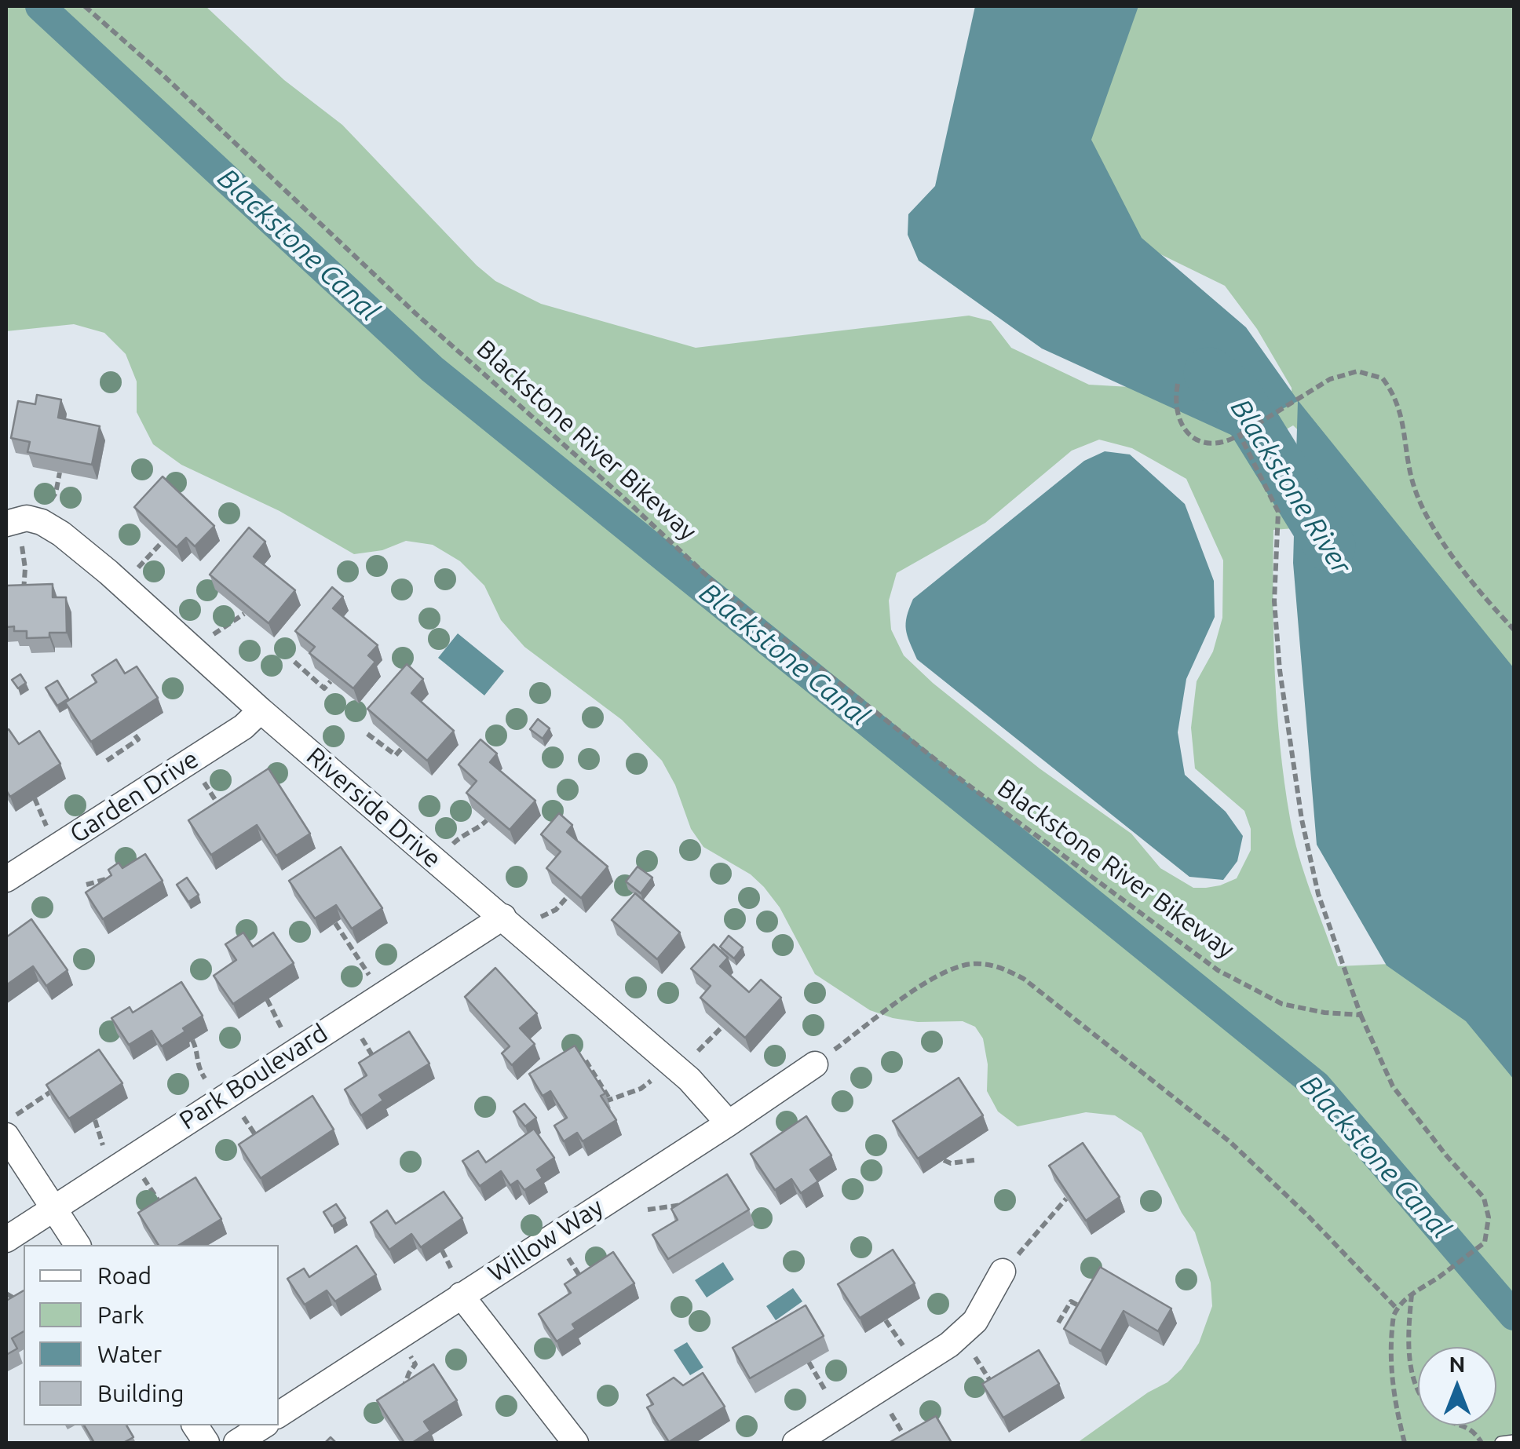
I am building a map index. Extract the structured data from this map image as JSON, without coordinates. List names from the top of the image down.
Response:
{
  "streets": {
    "street": [
      "Garden Drive",
      "Riverside Drive",
      "Park Boulevard",
      "Willow Way"
    ],
    "path": ["Blackstone River Bikeway"]
  },
  "crossings": [
    ["Garden Drive", "Riverside Drive"],
    ["Riverside Drive", "Park Boulevard"],
    ["Riverside Drive", "Willow Way"]
  ],
  "water": ["Blackstone Canal", "Blackstone River"],
  "legend": [
    "Road",
    "Park",
    "Water",
    "Building"
  ],
  "north": "top"
}
